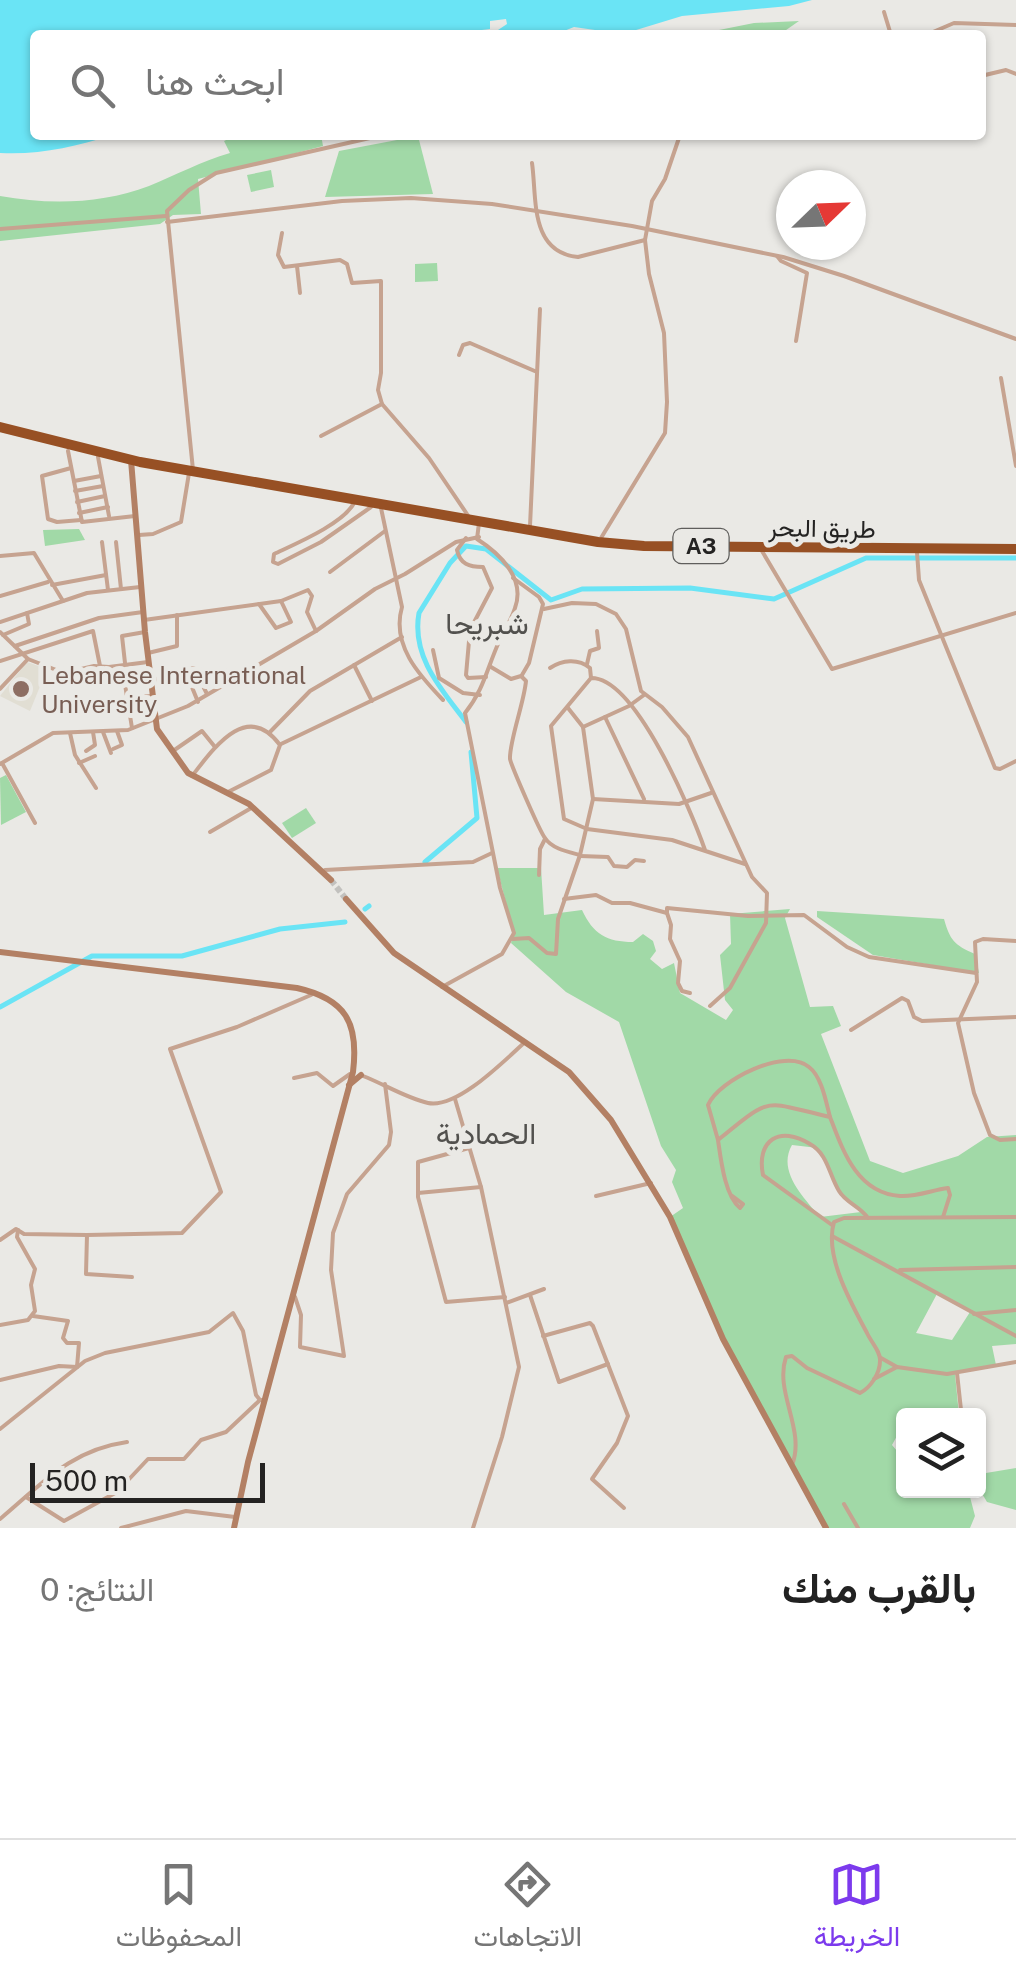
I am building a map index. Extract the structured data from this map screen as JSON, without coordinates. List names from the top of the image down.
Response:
{
  "streets": {
    "highway": ["طريق البحر", "A3"]
  },
  "districts": ["شبريحا", "الحمادية"],
  "places": ["Lebanese International University"],
  "scale_bar": "500 m",
  "north": "top right",
  "page": {
    "search": "ابحث هنا",
    "scale": "500 m",
    "heading": ["بالقرب منك", "النتائج: 0"],
    "nav": ["الخريطة", "الاتجاهات", "المحفوظات"]
  }
}
